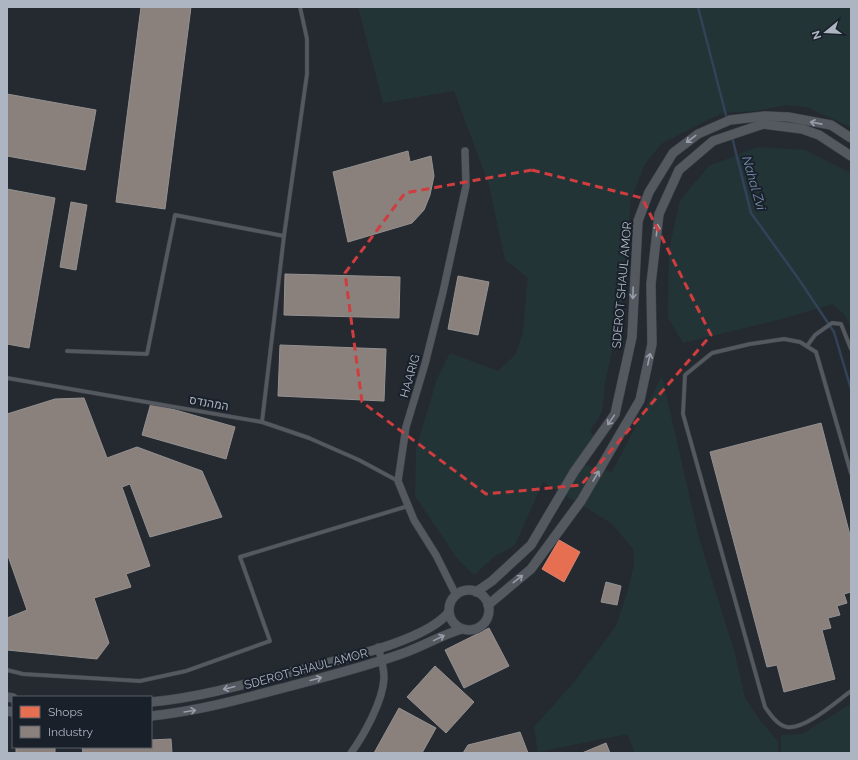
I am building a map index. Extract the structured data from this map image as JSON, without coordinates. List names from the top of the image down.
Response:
{
  "streets": {
    "street": ["SDEROT SHAUL AMOR", "HAARIG"],
    "lane": ["המהנדס"]
  },
  "crossings": [
    ["HAARIG", "המהנדס"]
  ],
  "water": ["Nahal Zvi"],
  "legend": ["Shops", "Industry"],
  "north": "left"
}
